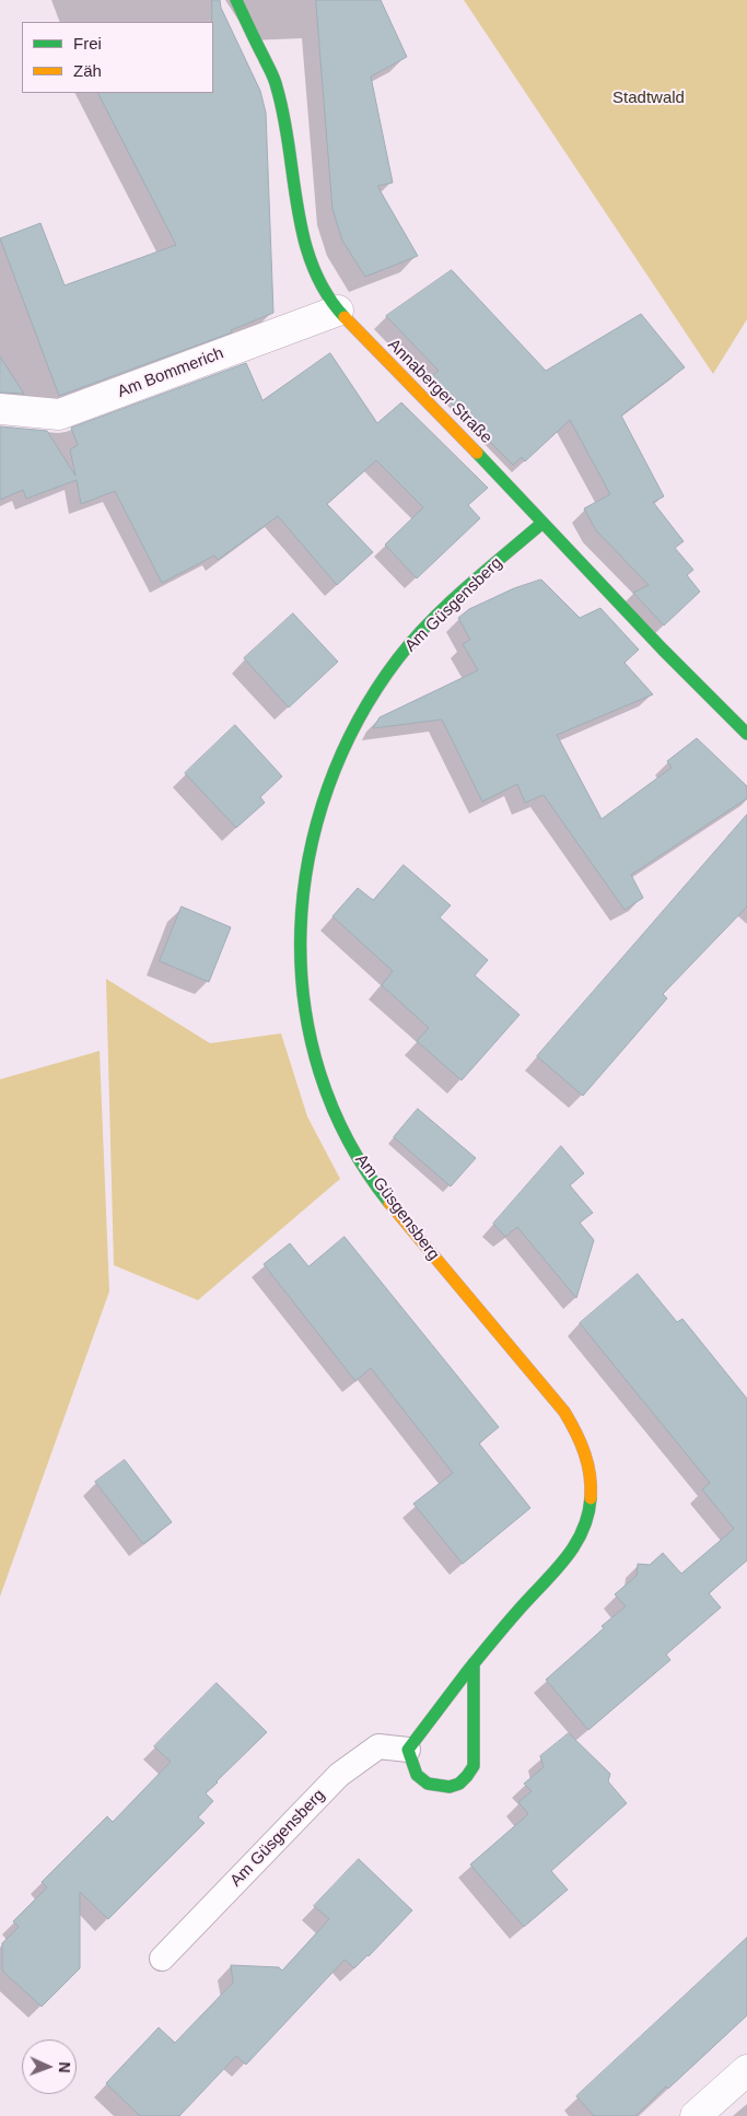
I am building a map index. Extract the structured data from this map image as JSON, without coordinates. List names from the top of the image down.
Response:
{
  "streets": {
    "street": ["Am Bommerich", "Annaberger Straße", "Am Güsgensberg"]
  },
  "crossings": [
    ["Am Bommerich", "Annaberger Straße"],
    ["Annaberger Straße", "Am Güsgensberg"]
  ],
  "parks": ["Stadtwald"],
  "legend": ["Frei", "Zäh"],
  "north": "right"
}
